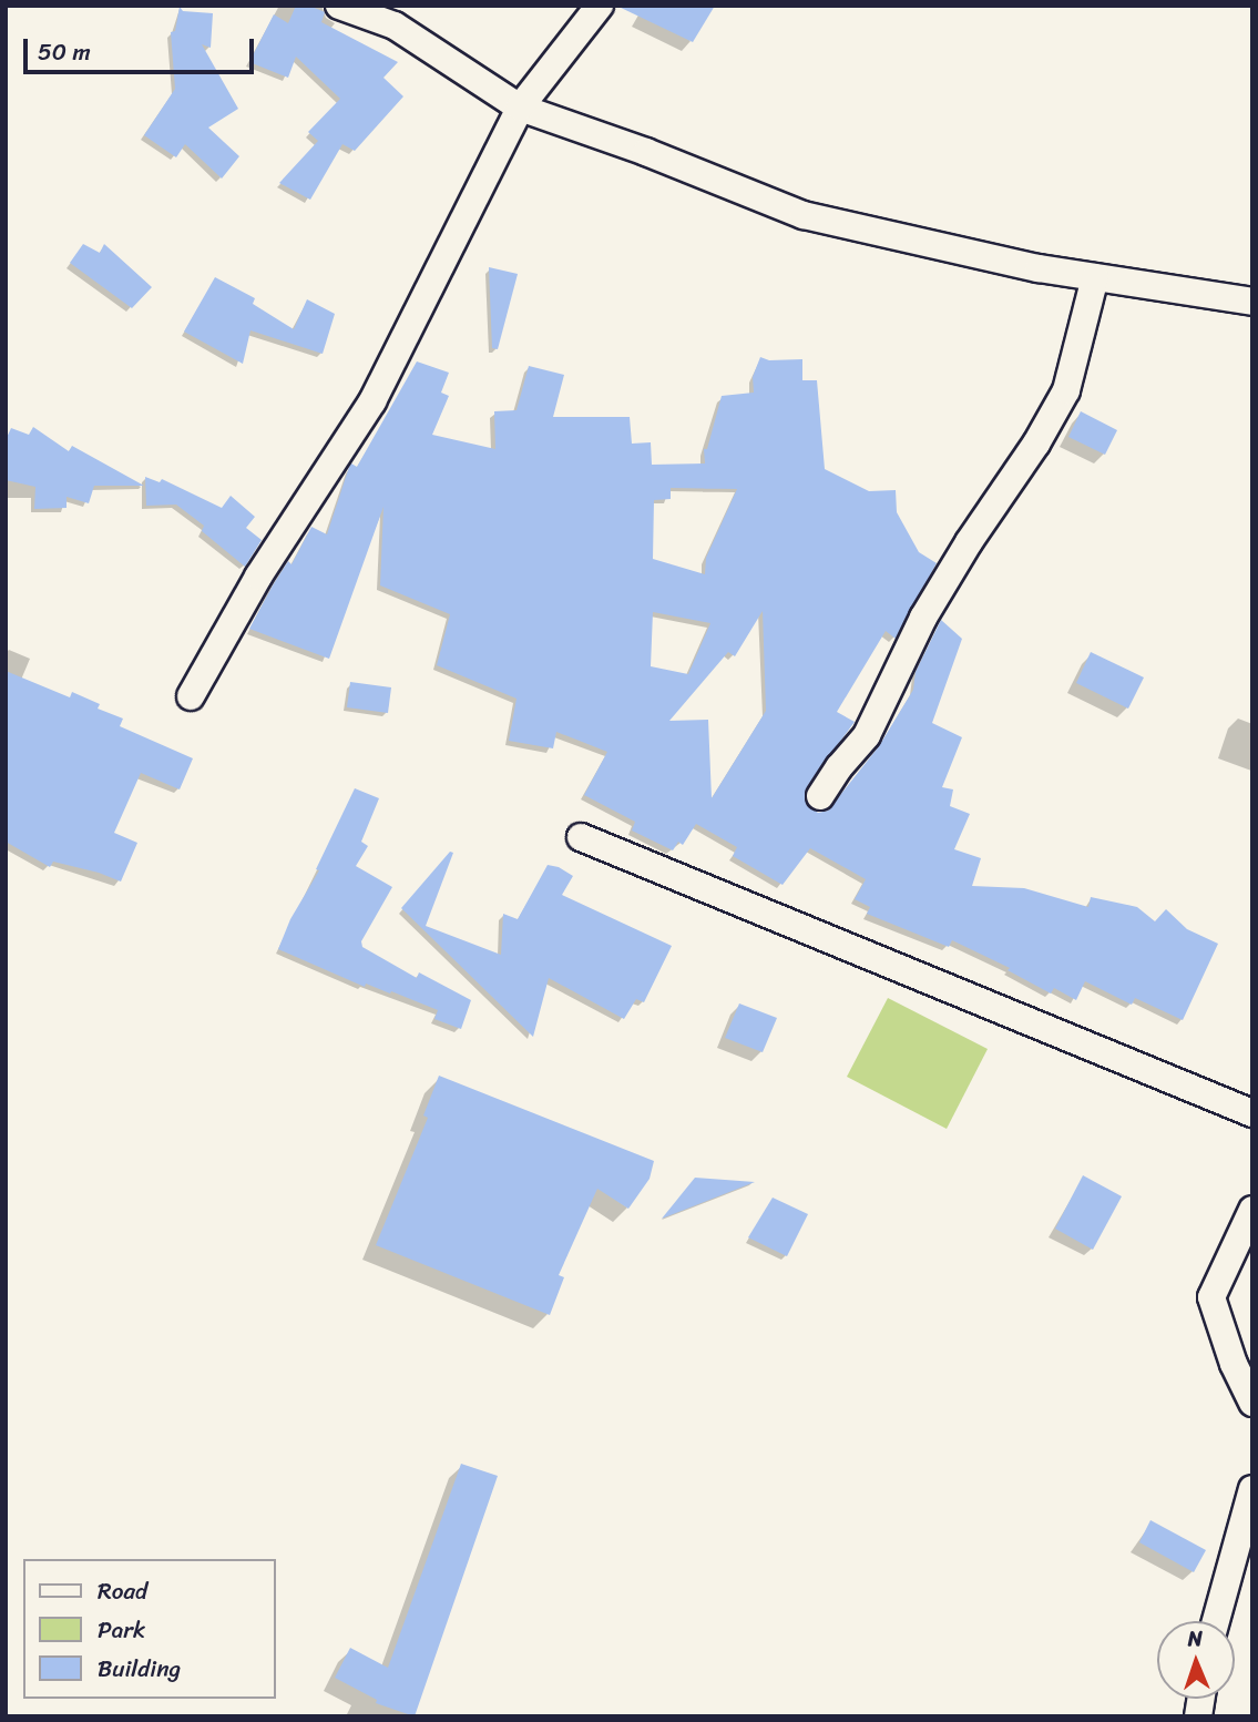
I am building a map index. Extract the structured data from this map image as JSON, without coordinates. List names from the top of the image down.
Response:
{
  "legend": ["Road", "Park", "Building"],
  "scale_bar": "50 m",
  "north": "top"
}
